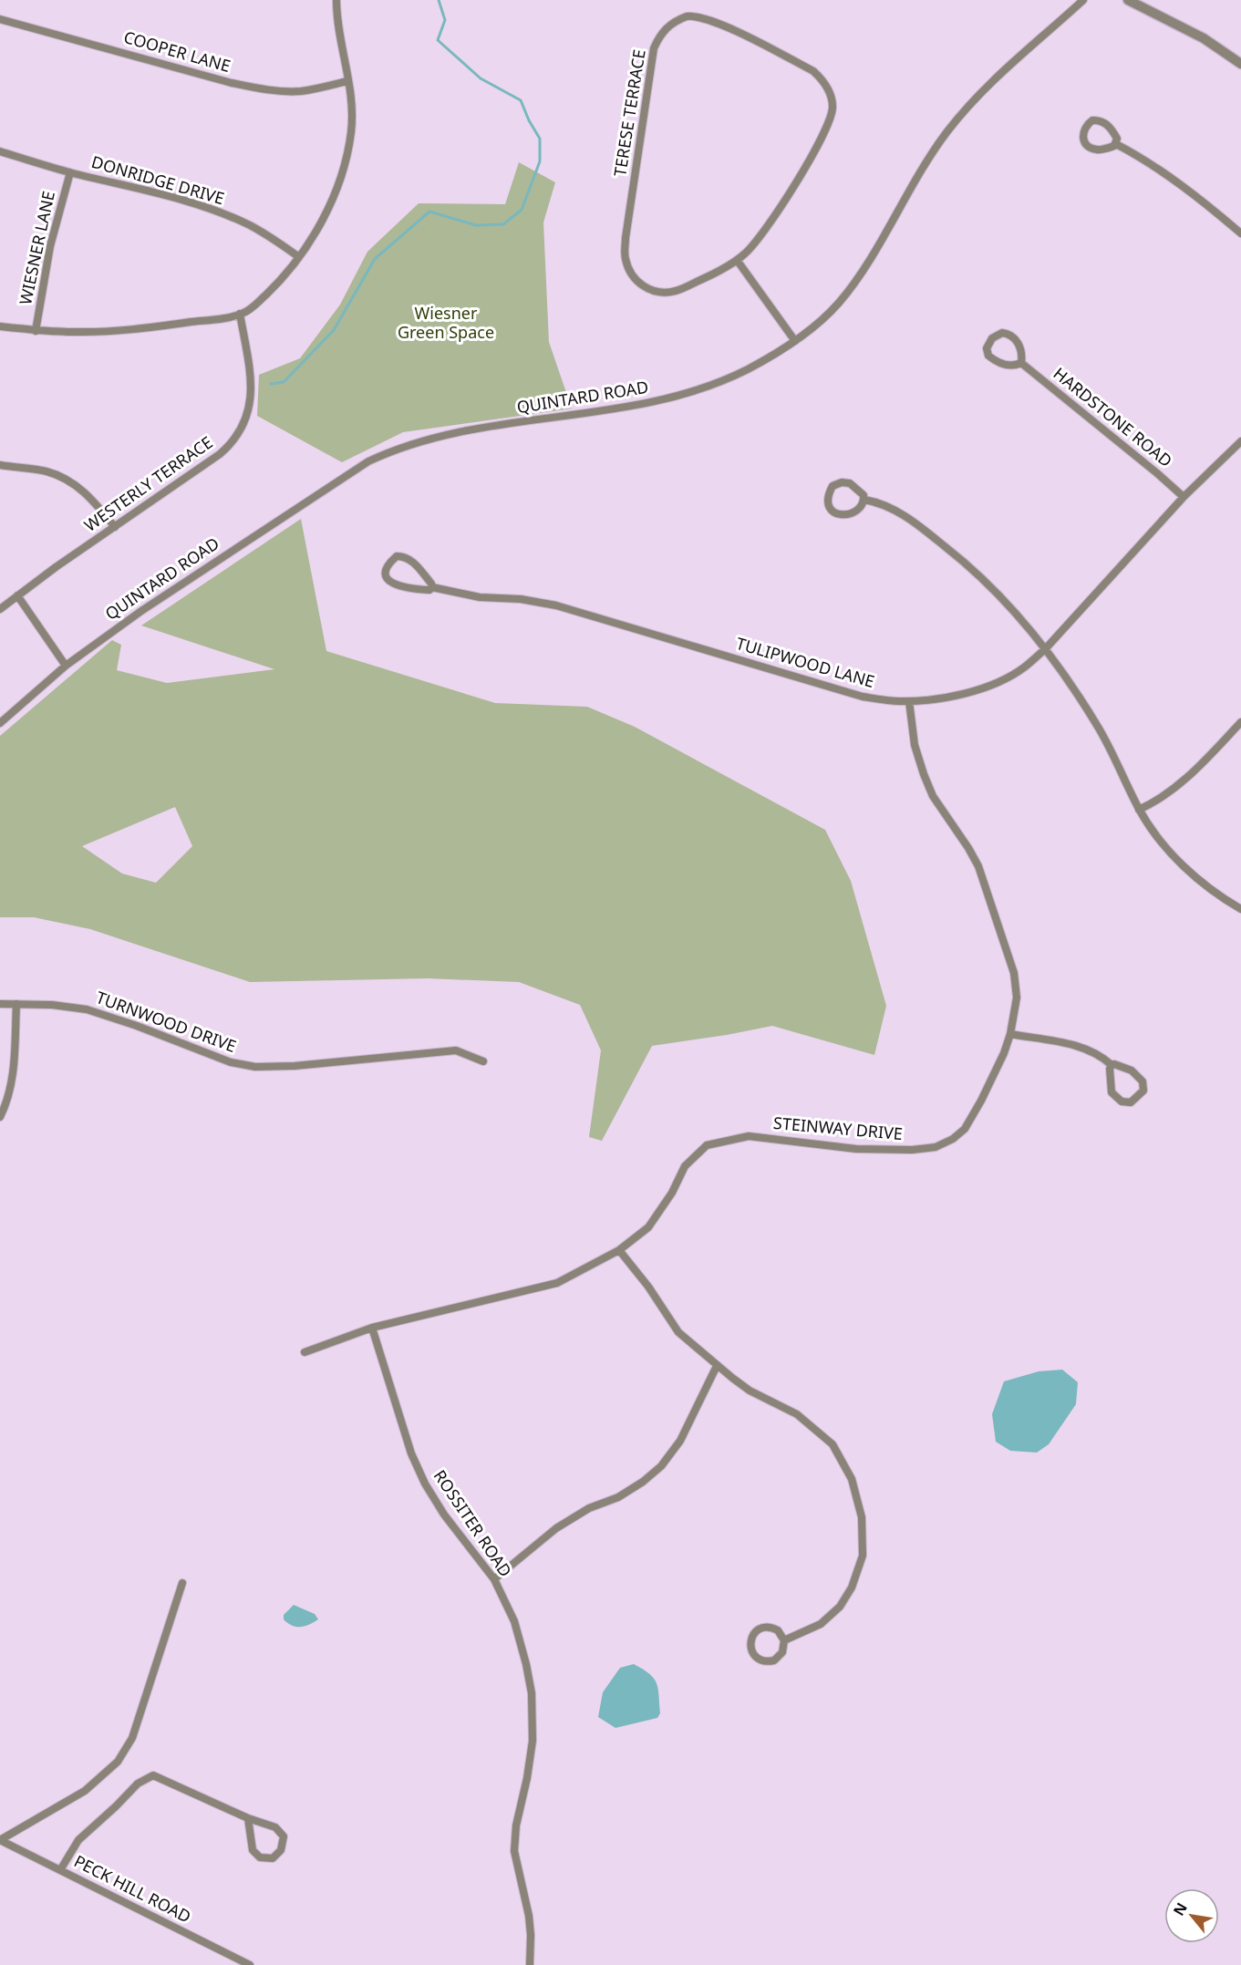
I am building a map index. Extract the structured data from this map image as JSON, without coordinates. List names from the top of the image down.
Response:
{
  "streets": {
    "street": [
      "COOPER LANE",
      "TERESE TERRACE",
      "DONRIDGE DRIVE",
      "WIESNER LANE",
      "QUINTARD ROAD",
      "HARDSTONE ROAD",
      "WESTERLY TERRACE",
      "TULIPWOOD LANE",
      "TURNWOOD DRIVE",
      "STEINWAY DRIVE",
      "ROSSITER ROAD",
      "PECK HILL ROAD"
    ]
  },
  "crossings": [
    ["DONRIDGE DRIVE", "WIESNER LANE"],
    ["HARDSTONE ROAD", "TULIPWOOD LANE"],
    ["TULIPWOOD LANE", "STEINWAY DRIVE"],
    ["STEINWAY DRIVE", "ROSSITER ROAD"]
  ],
  "parks": ["Wiesner Green Space"],
  "north": "top left"
}
